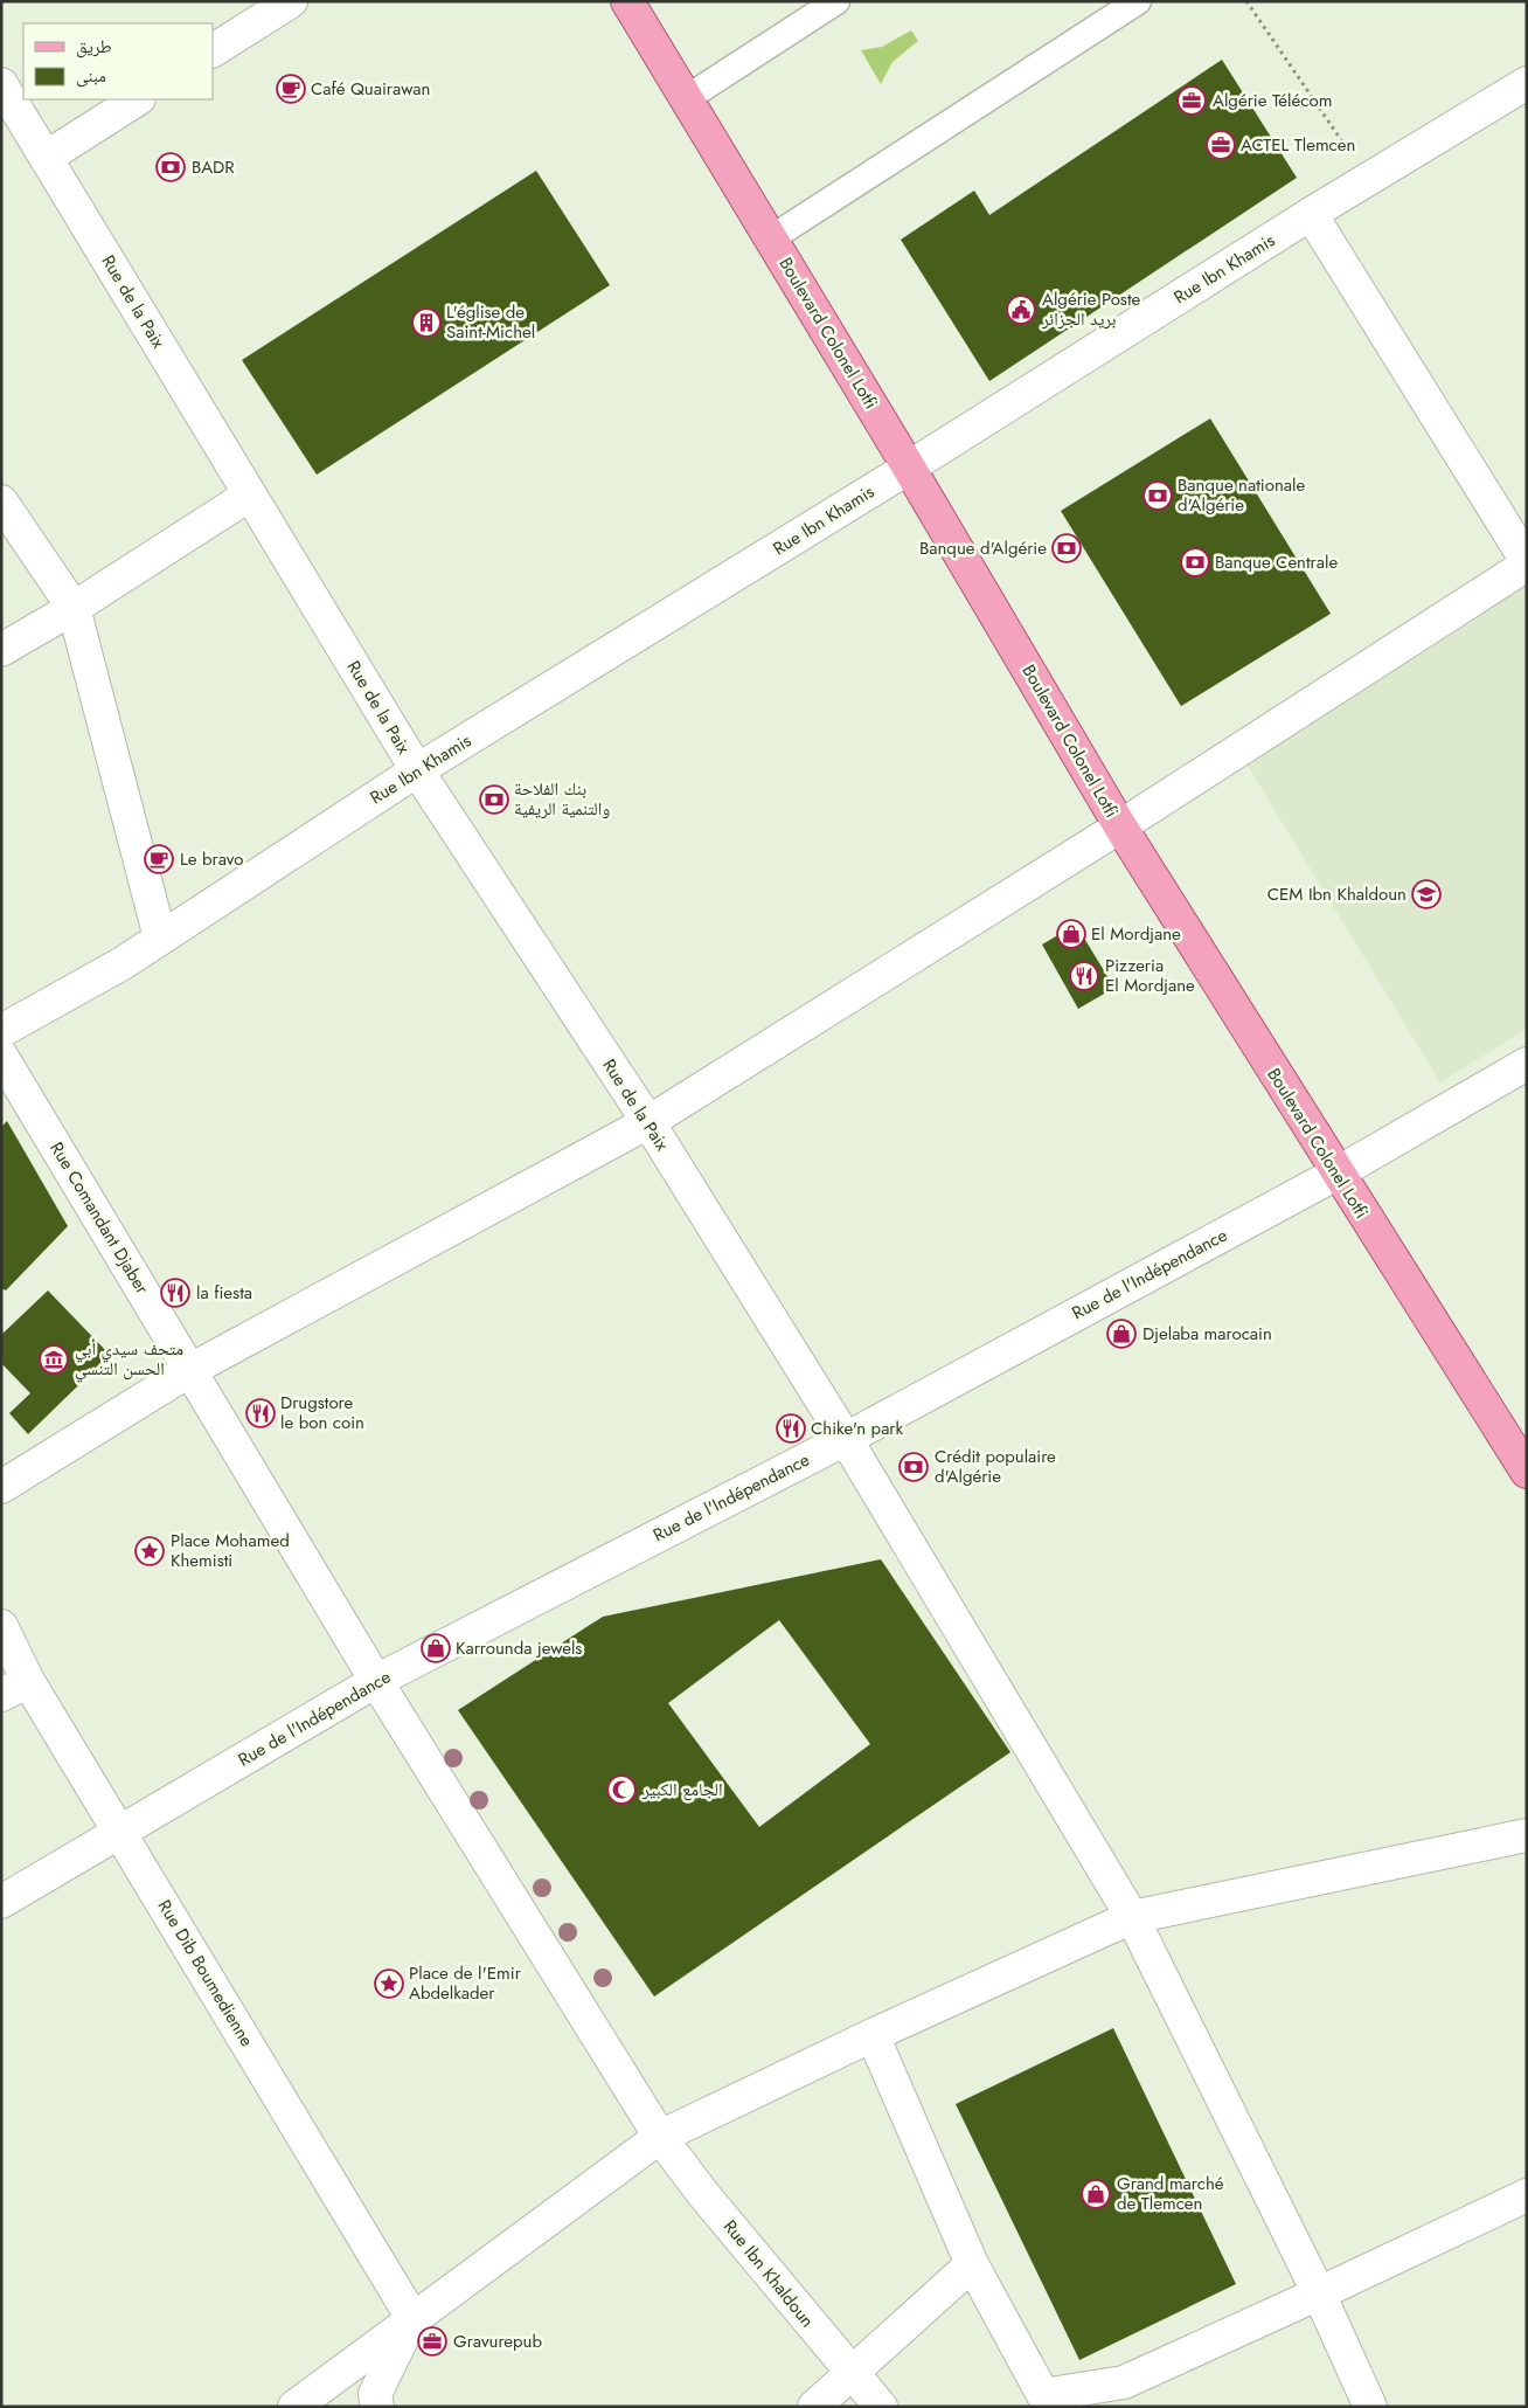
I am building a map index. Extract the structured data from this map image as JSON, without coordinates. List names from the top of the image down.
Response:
{
  "streets": {
    "main road": ["Boulevard Colonel Lotfi"],
    "street": [
      "Rue Ibn Khamis",
      "Rue de la Paix",
      "Rue Comandant Djaber",
      "Rue de l'Indépendance",
      "Rue Dib Boumedienne",
      "Rue Ibn Khaldoun"
    ]
  },
  "crossings": [
    ["Rue Ibn Khamis", "Rue de la Paix"],
    ["Rue Ibn Khamis", "Boulevard Colonel Lotfi"],
    ["Rue de la Paix", "Rue de l'Indépendance"],
    ["Boulevard Colonel Lotfi", "Rue de l'Indépendance"],
    ["Rue Comandant Djaber", "Rue de l'Indépendance"],
    ["Rue Comandant Djaber", "Rue Ibn Khaldoun"],
    ["Rue de l'Indépendance", "Rue Dib Boumedienne"],
    ["Rue de l'Indépendance", "Rue Ibn Khaldoun"]
  ],
  "places": {
    "cafe": ["Café Quairawan", "Le bravo"],
    "office": ["Algérie Télécom", "ACTEL Tlemcen", "Gravurepub"],
    "bank": [
      "BADR",
      "Banque nationale d'Algérie",
      "Banque d'Algérie",
      "Banque Centrale",
      "بنك الفلاحة والتنمية الريفية",
      "Crédit populaire d'Algérie"
    ],
    "public building": ["Algérie Poste بريد الجزائر"],
    "building": ["L'église de Saint-Michel"],
    "school or university": ["CEM Ibn Khaldoun"],
    "shop": [
      "El Mordjane",
      "Djelaba marocain",
      "Karrounda jewels",
      "Grand marché de Tlemcen"
    ],
    "restaurant": [
      "Pizzeria El Mordjane",
      "la fiesta",
      "Drugstore le bon coin",
      "Chike'n park"
    ],
    "museum": ["متحف سيدي أبي الحسن التنسي"],
    "place": ["Place Mohamed Khemisti", "Place de l'Emir Abdelkader"],
    "mosque": ["الجامع الكبير"]
  },
  "legend": ["طريق", "مبنى"]
}
